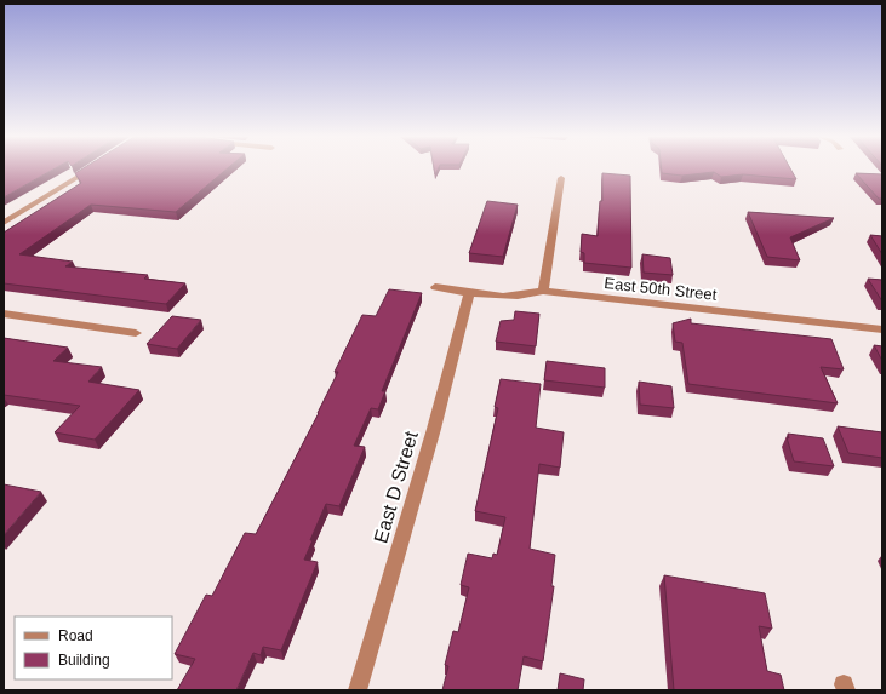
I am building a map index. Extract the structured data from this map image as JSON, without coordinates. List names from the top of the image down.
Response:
{
  "streets": {
    "street": ["East 50th Street", "East D Street"]
  },
  "crossings": [
    ["East 50th Street", "East D Street"]
  ],
  "legend": ["Road", "Building"]
}
